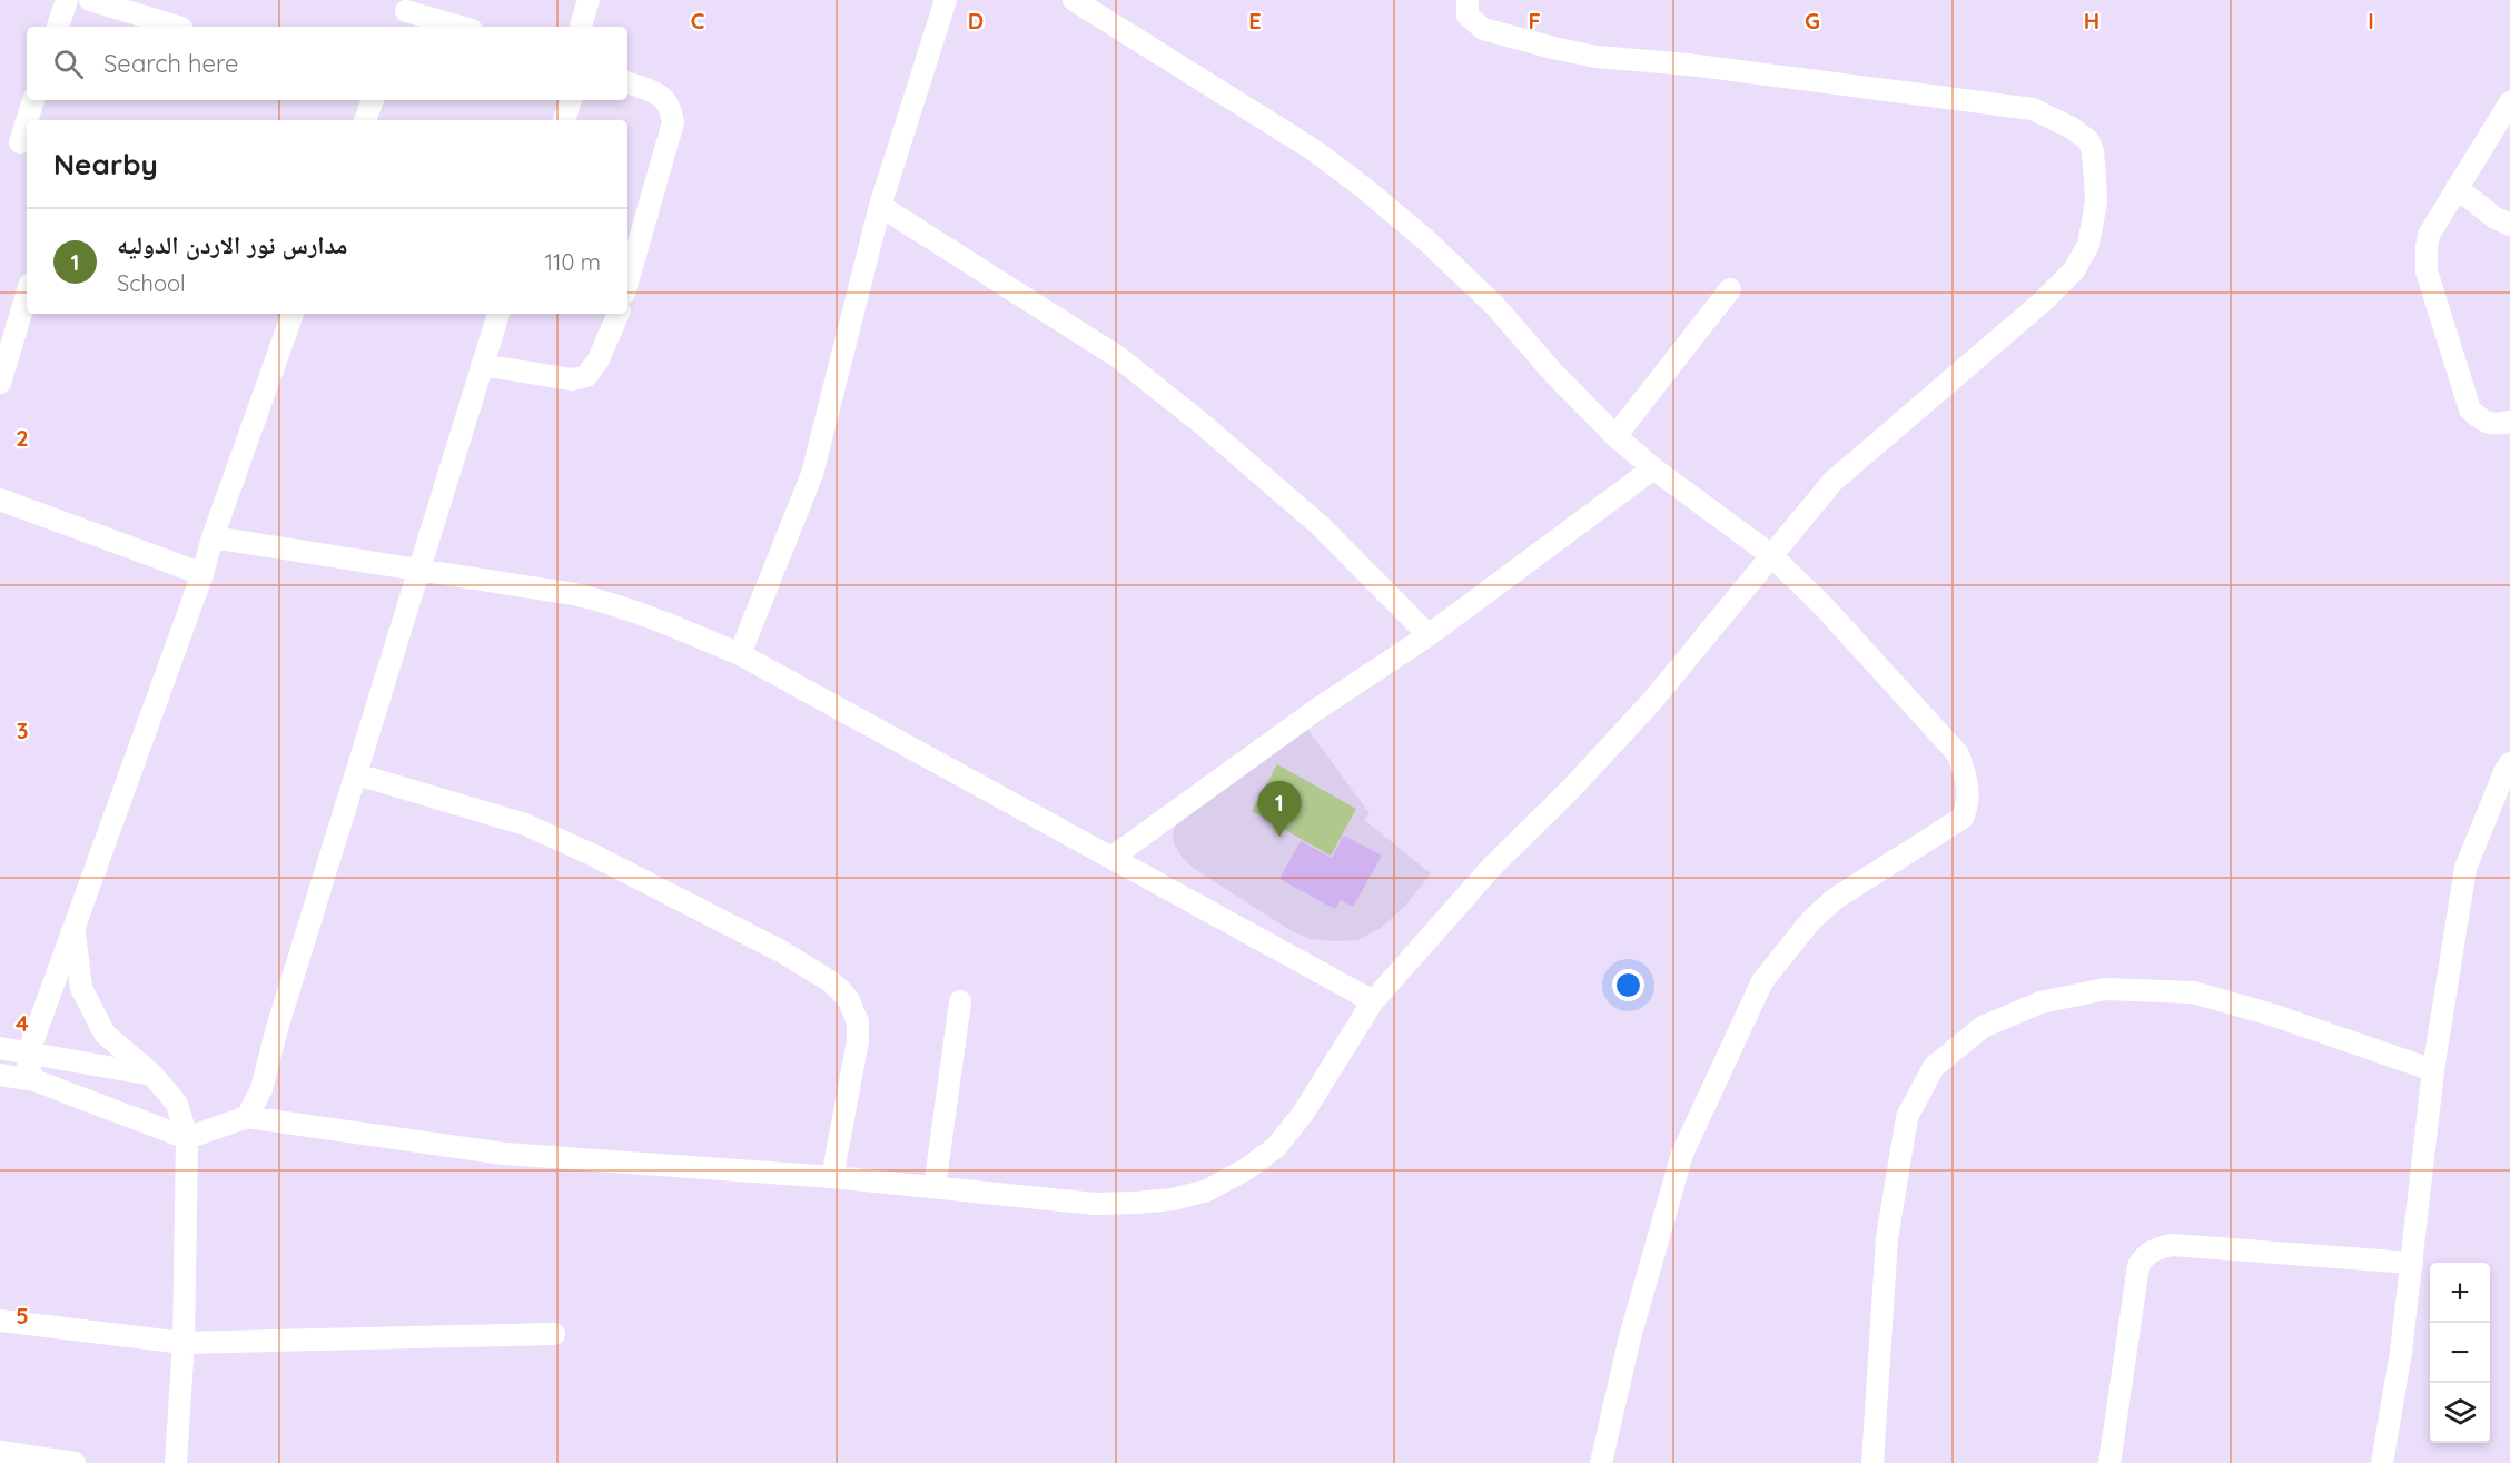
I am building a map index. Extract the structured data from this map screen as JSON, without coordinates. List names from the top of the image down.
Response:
{
  "page": {
    "search": "Search here",
    "heading": "Nearby",
    "list": [
      {
        "mark": "1",
        "name": "مدارس نور الاردن الدوليه",
        "note": "School",
        "value": "110 m"
      }
    ],
    "pins": "1",
    "map_buttons": ["+", "−"]
  },
  "grid": {
    "columns": [
      "C",
      "D",
      "E",
      "F",
      "G",
      "H",
      "I"
    ],
    "rows": [
      "2",
      "3",
      "4",
      "5"
    ]
  }
}
